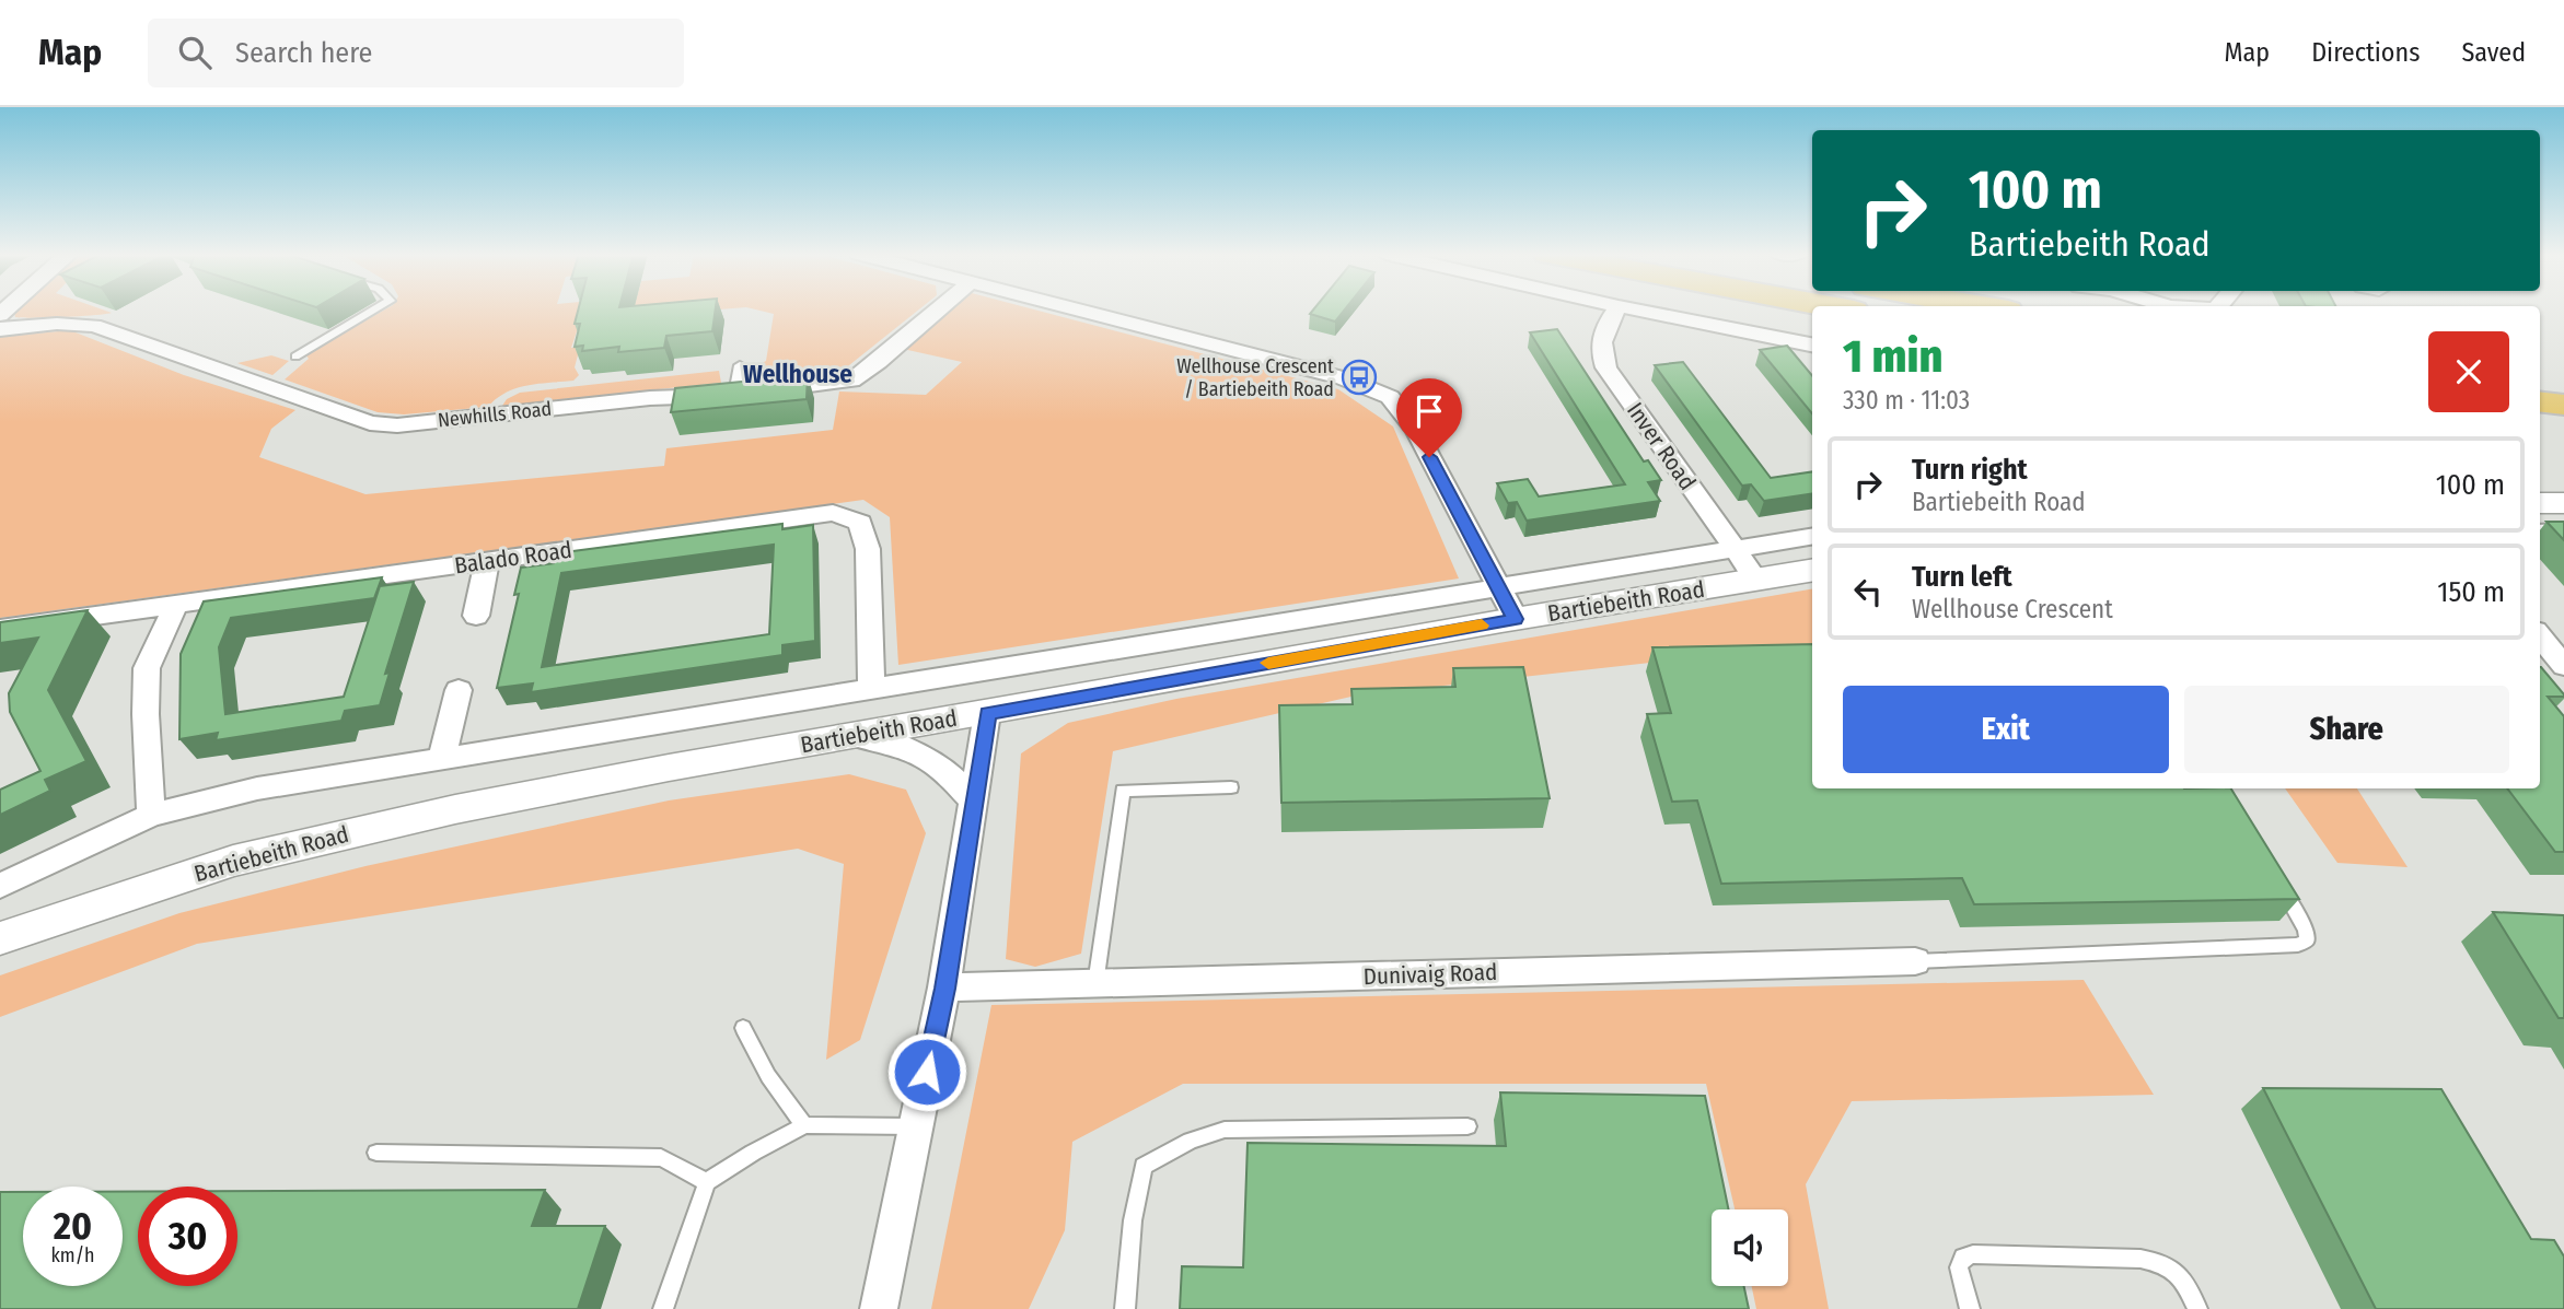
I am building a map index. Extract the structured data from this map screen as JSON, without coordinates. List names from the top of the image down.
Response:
{
  "streets": {
    "street": [
      "Newhills Road",
      "Inver Road",
      "Balado Road",
      "Bartiebeith Road",
      "Dunivaig Road"
    ]
  },
  "crossings": [
    ["Inver Road", "Bartiebeith Road"],
    ["Balado Road", "Bartiebeith Road"]
  ],
  "districts": ["Wellhouse"],
  "places": {
    "bus stop": ["Wellhouse Crescent / Bartiebeith Road"]
  },
  "page": {
    "header": "Map",
    "search": "Search here",
    "nav": ["Map", "Directions", "Saved"],
    "turn": ["100 m", "Bartiebeith Road"],
    "heading": ["1 min", "330 m · 11:03"],
    "list": [
      {
        "name": "Turn right",
        "note": "Bartiebeith Road",
        "value": "100 m"
      },
      {
        "name": "Turn left",
        "note": "Wellhouse Crescent",
        "value": "150 m"
      }
    ],
    "buttons": ["Exit", "Share"],
    "speed": "20 km/h",
    "limit": "30"
  }
}
